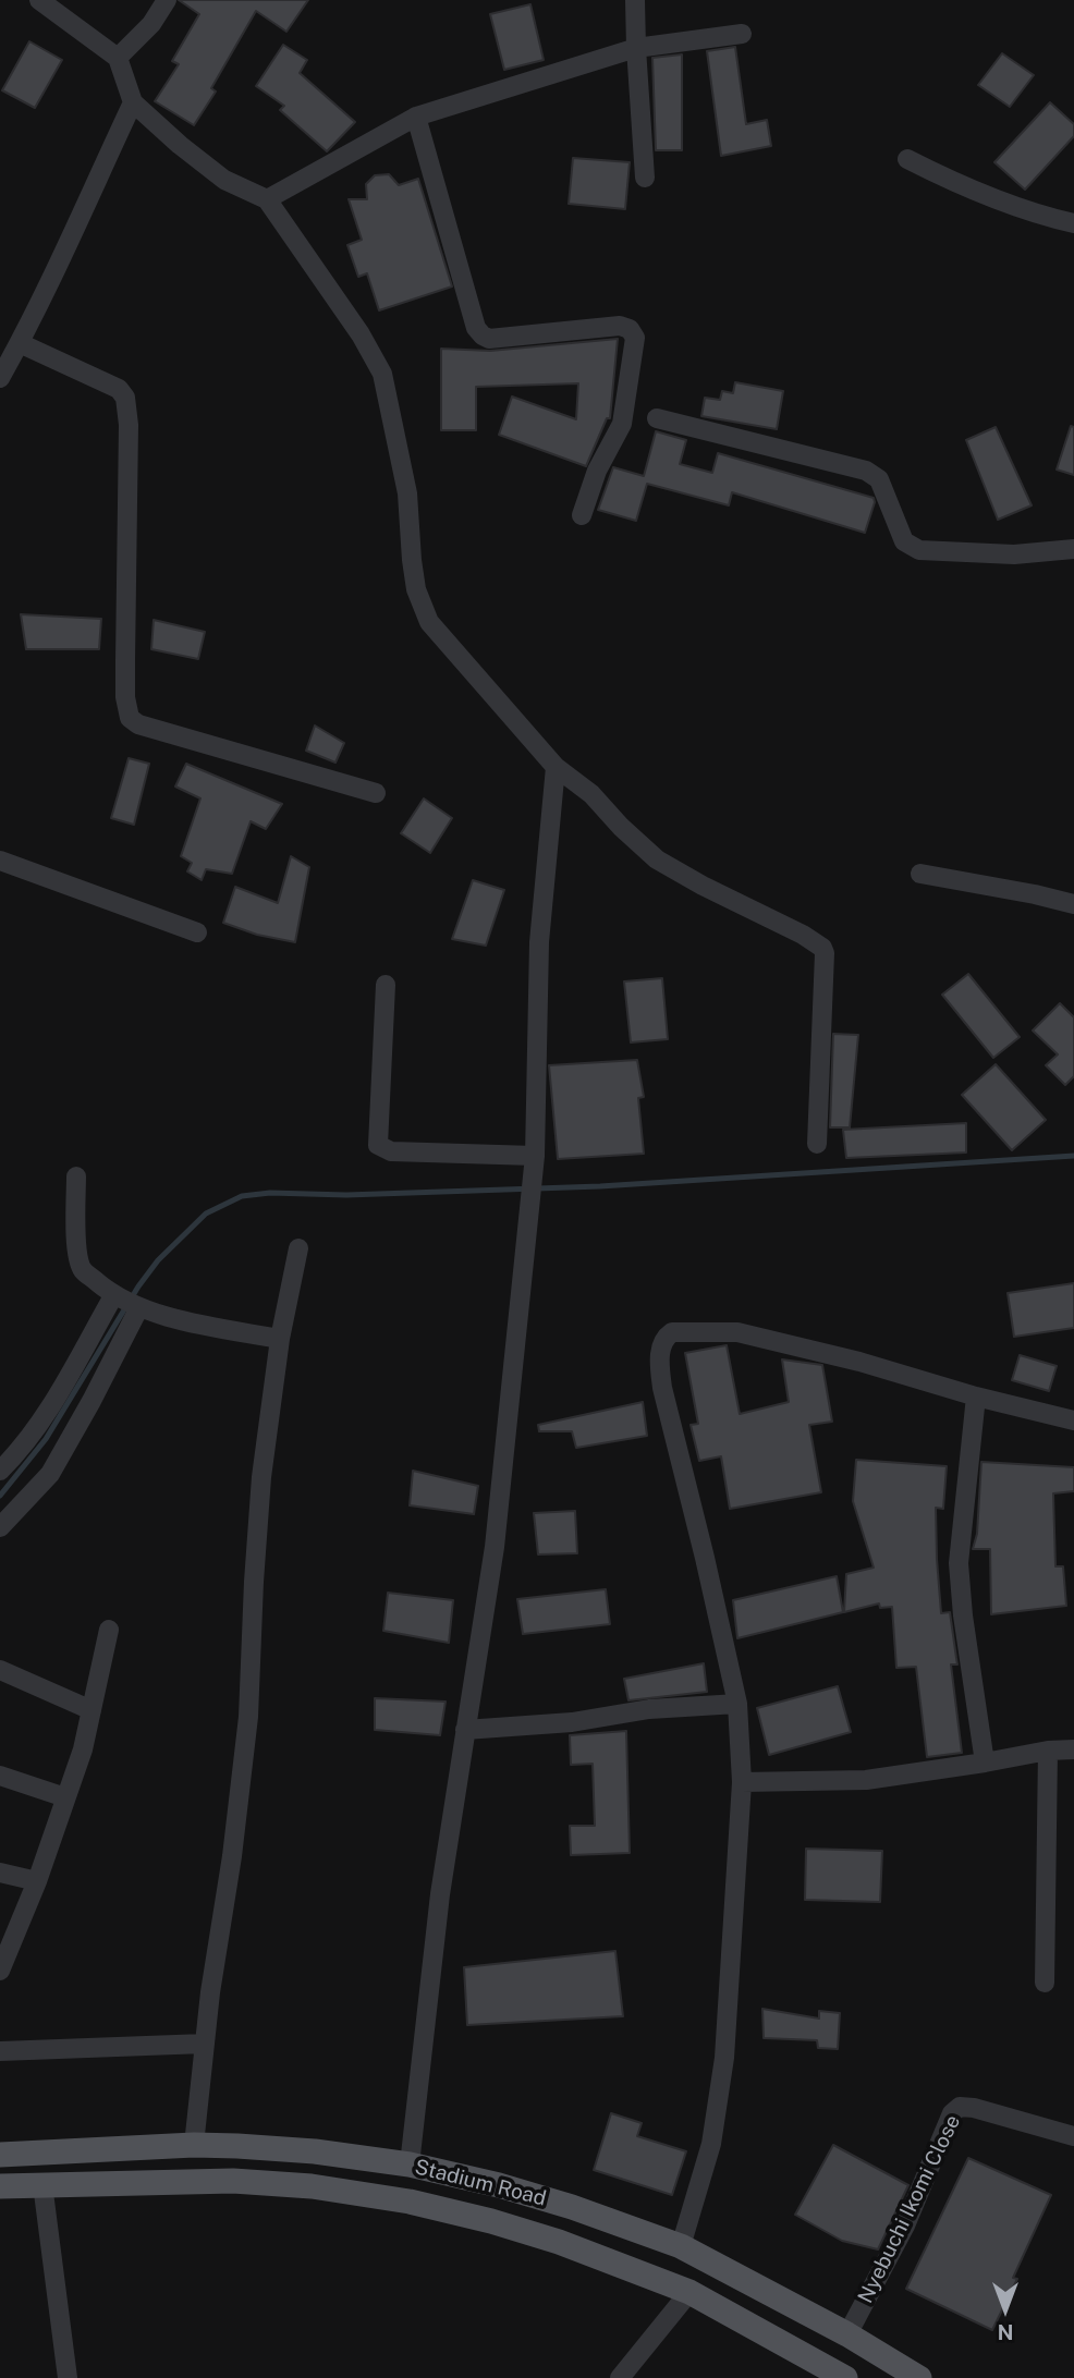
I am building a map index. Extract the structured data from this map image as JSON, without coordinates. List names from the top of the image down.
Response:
{
  "streets": {
    "main road": ["Stadium Road"],
    "street": ["Nyebuchi Ikomi Close"]
  },
  "crossings": [
    ["Stadium Road", "Nyebuchi Ikomi Close"]
  ],
  "north": "bottom"
}
